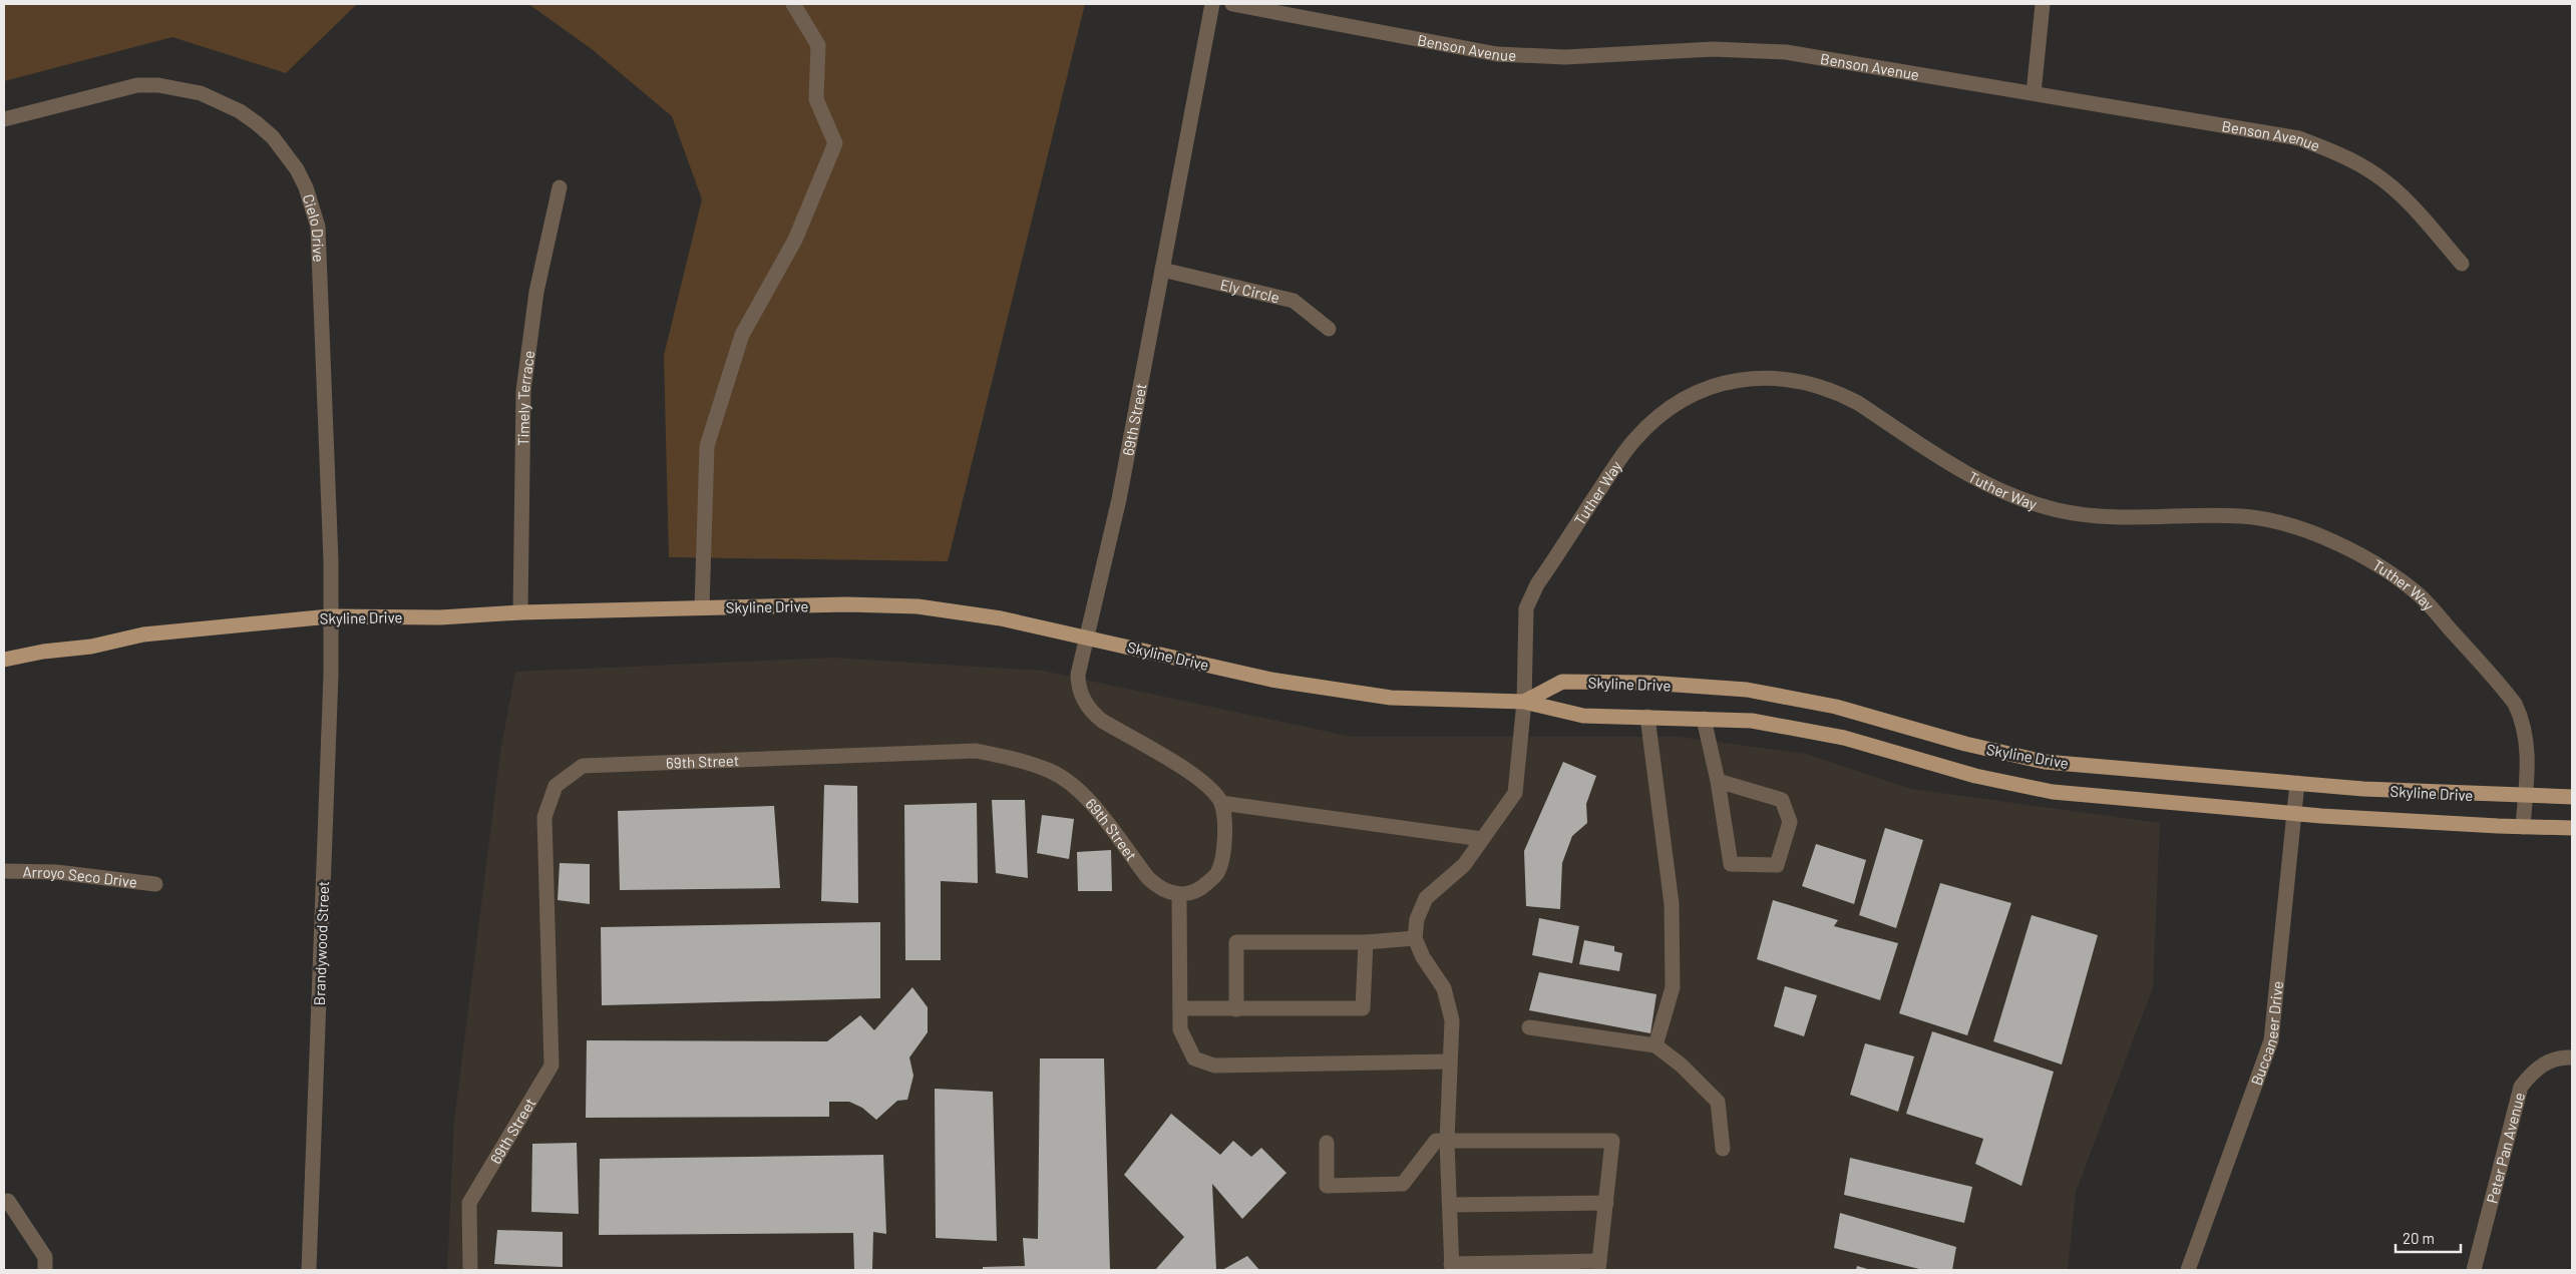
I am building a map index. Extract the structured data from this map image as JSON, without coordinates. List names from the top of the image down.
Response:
{
  "streets": {
    "main road": ["Skyline Drive"],
    "street": [
      "Benson Avenue",
      "Cielo Drive",
      "Ely Circle",
      "Timely Terrace",
      "69th Street",
      "Tuther Way",
      "Arroyo Seco Drive",
      "Brandywood Street",
      "Buccaneer Drive",
      "Peter Pan Avenue"
    ]
  },
  "crossings": [
    ["Cielo Drive", "Skyline Drive"],
    ["Cielo Drive", "Brandywood Street"],
    ["Ely Circle", "69th Street"],
    ["Timely Terrace", "Skyline Drive"],
    ["69th Street", "Skyline Drive"],
    ["Tuther Way", "Skyline Drive"],
    ["Skyline Drive", "Brandywood Street"],
    ["Skyline Drive", "Buccaneer Drive"]
  ],
  "scale_bar": "20 m"
}
